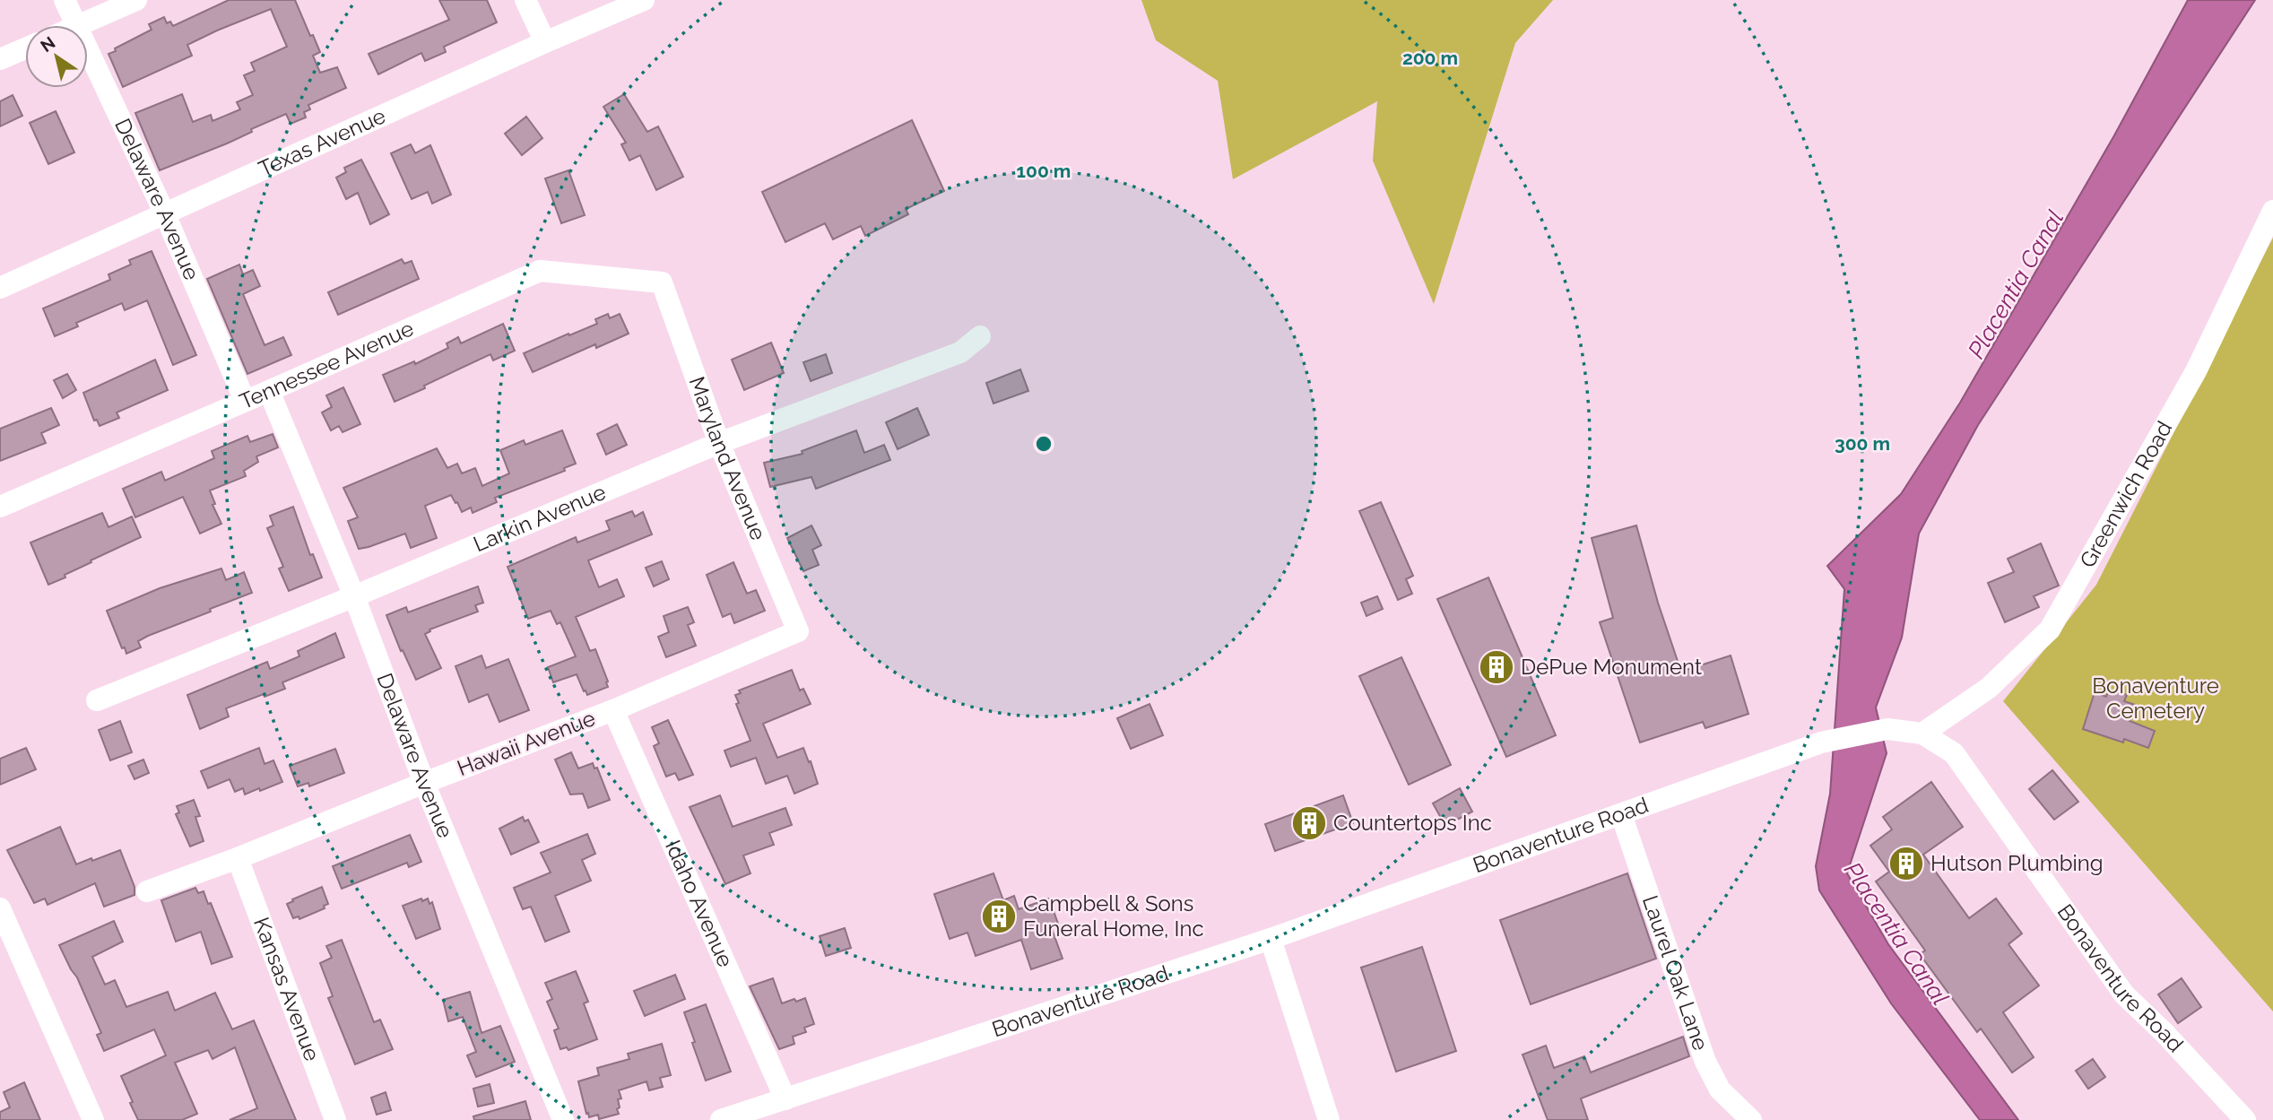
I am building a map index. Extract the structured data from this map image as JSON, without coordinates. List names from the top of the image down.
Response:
{
  "streets": {
    "street": [
      "Texas Avenue",
      "Delaware Avenue",
      "Tennessee Avenue",
      "Maryland Avenue",
      "Greenwich Road",
      "Larkin Avenue",
      "Hawaii Avenue",
      "Bonaventure Road",
      "Idaho Avenue",
      "Laurel Oak Lane",
      "Kansas Avenue"
    ]
  },
  "crossings": [
    ["Texas Avenue", "Delaware Avenue"],
    ["Delaware Avenue", "Tennessee Avenue"],
    ["Delaware Avenue", "Larkin Avenue"],
    ["Delaware Avenue", "Hawaii Avenue"],
    ["Tennessee Avenue", "Maryland Avenue"],
    ["Maryland Avenue", "Larkin Avenue"],
    ["Maryland Avenue", "Hawaii Avenue"],
    ["Greenwich Road", "Bonaventure Road"],
    ["Hawaii Avenue", "Idaho Avenue"],
    ["Hawaii Avenue", "Kansas Avenue"],
    ["Bonaventure Road", "Idaho Avenue"],
    ["Bonaventure Road", "Laurel Oak Lane"]
  ],
  "water": ["Placentia Canal"],
  "parks": ["Bonaventure Cemetery"],
  "places": {
    "building": [
      "DePue Monument",
      "Countertops Inc",
      "Hutson Plumbing",
      "Campbell & Sons Funeral Home, Inc"
    ]
  },
  "north": "top left",
  "rings": ["200 m", "100 m", "300 m"]
}
